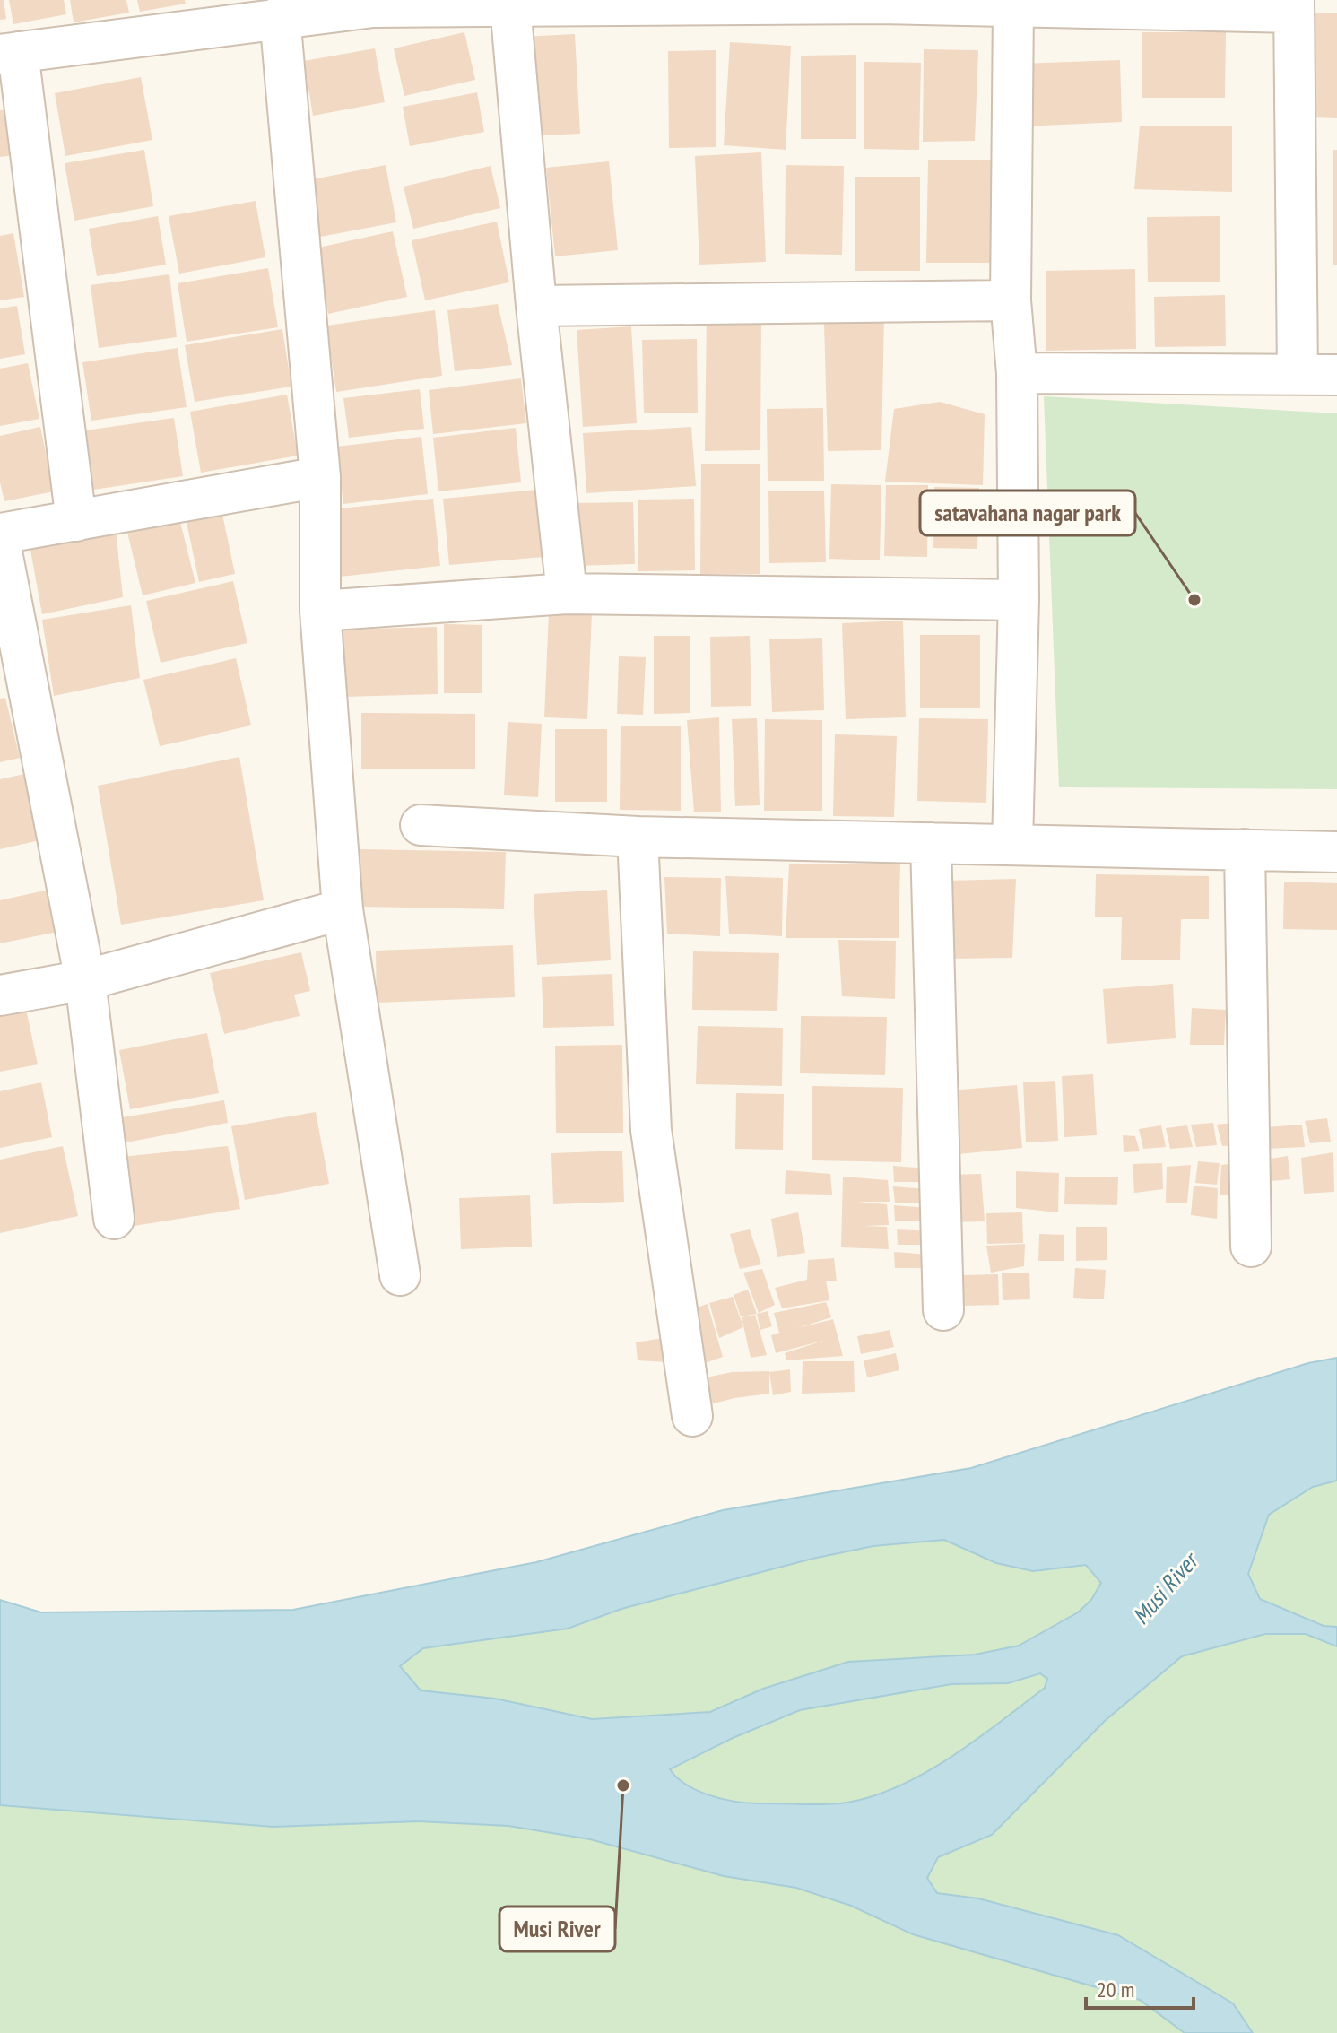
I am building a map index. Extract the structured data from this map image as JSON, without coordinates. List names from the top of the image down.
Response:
{
  "water": ["Musi River"],
  "places": ["satavahana nagar park", "Musi River"],
  "scale_bar": "20 m"
}
